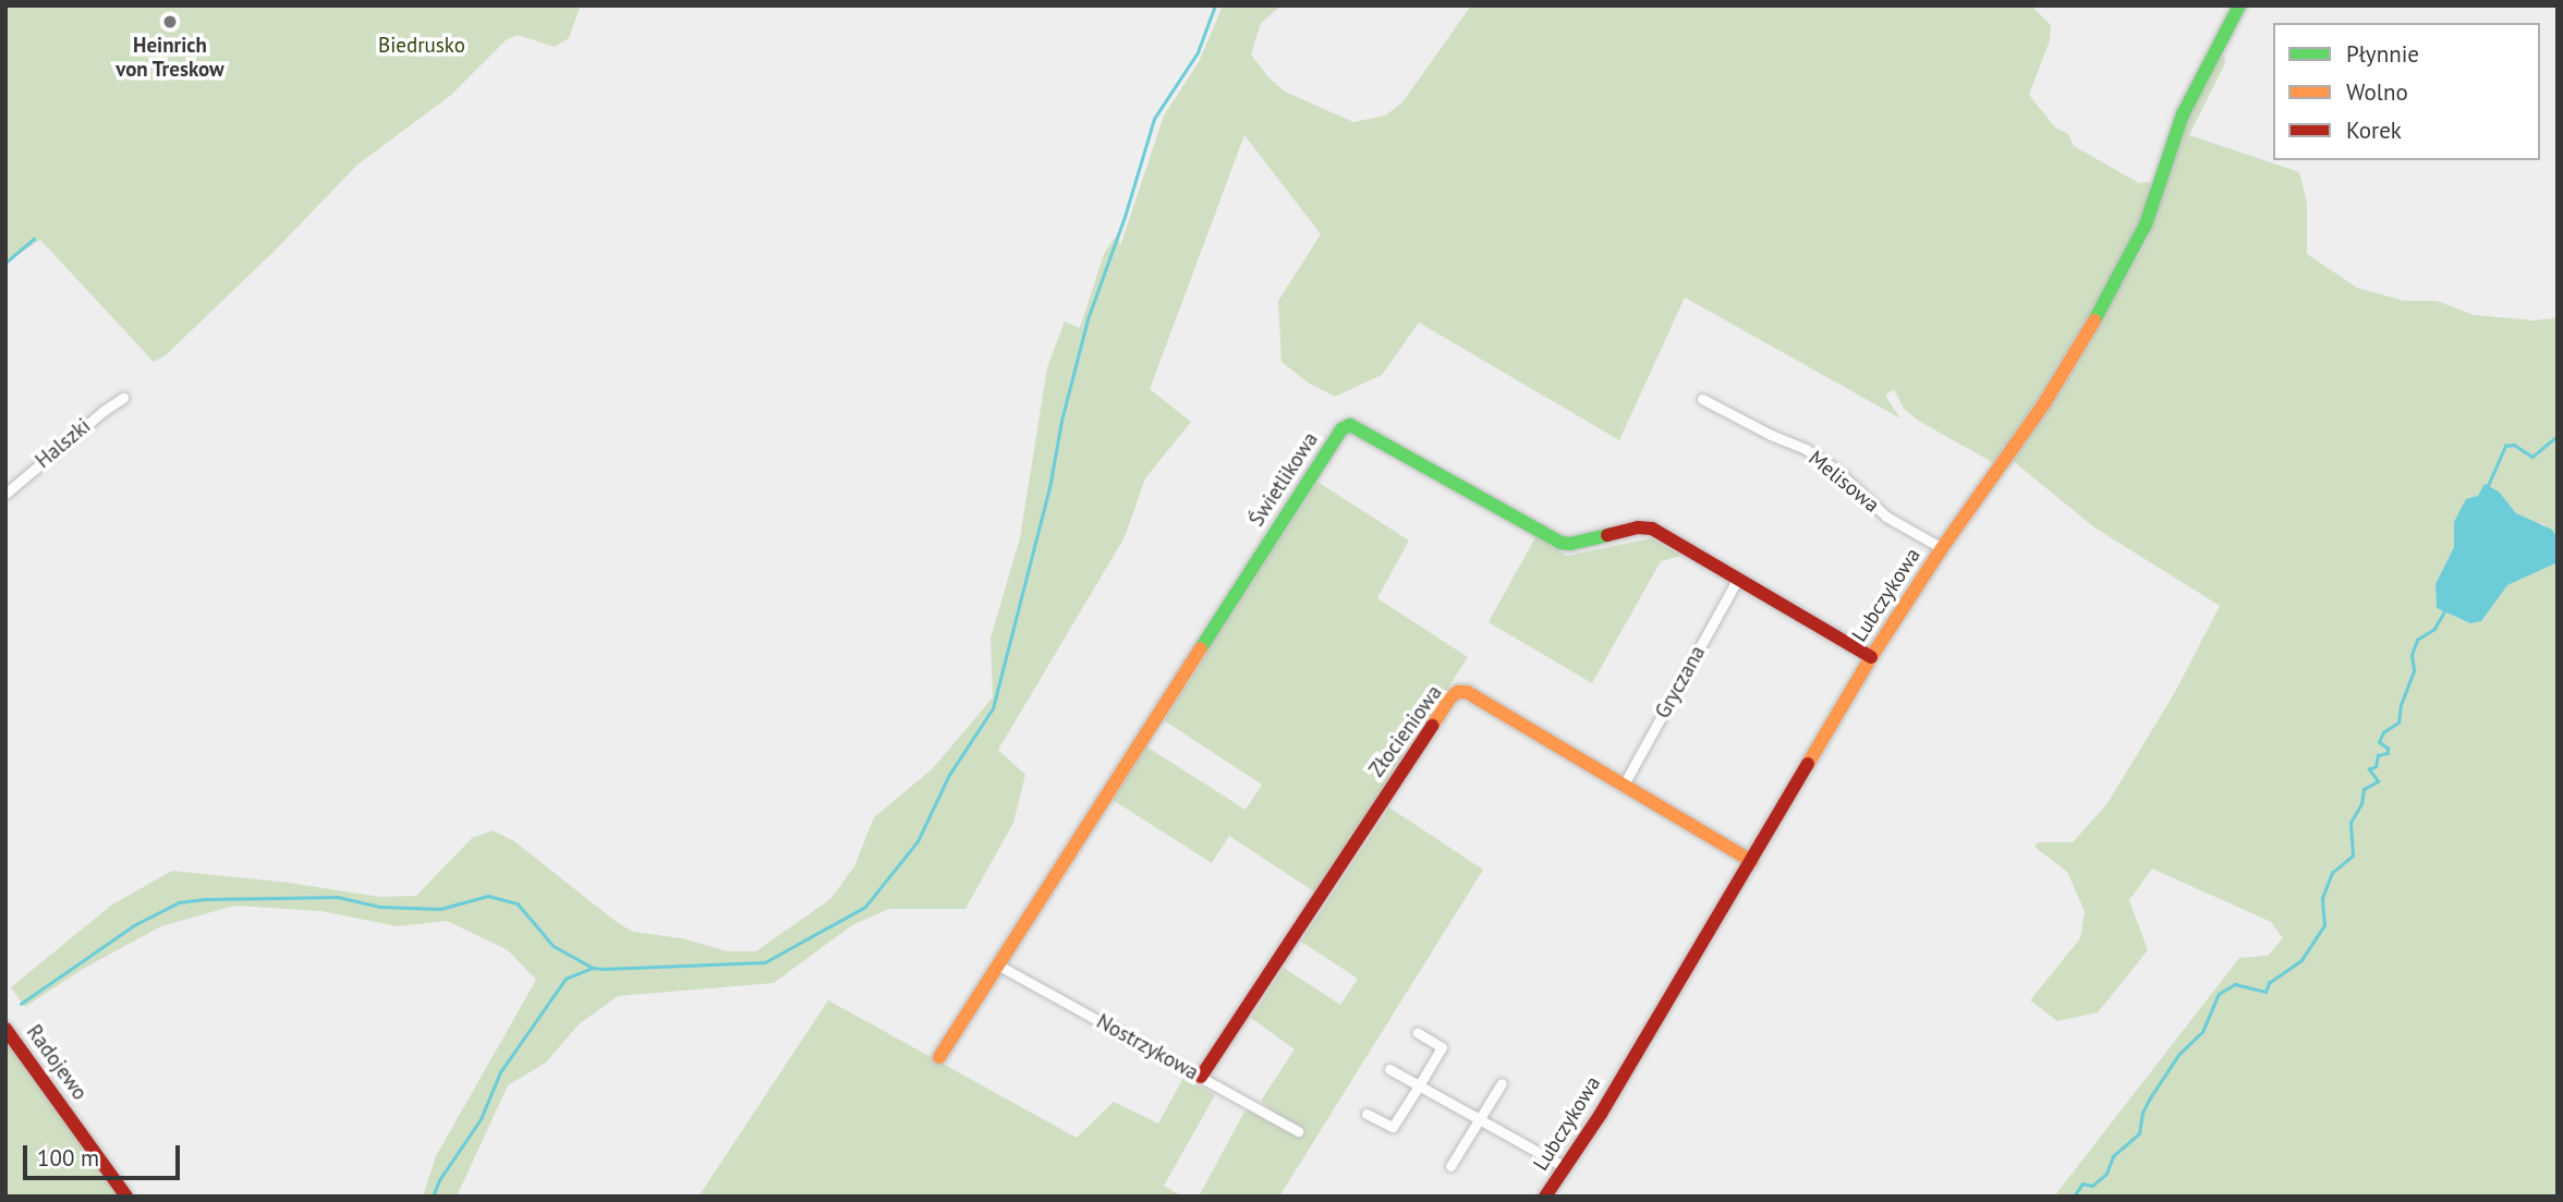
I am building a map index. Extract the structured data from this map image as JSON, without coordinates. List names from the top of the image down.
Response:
{
  "streets": {
    "street": [
      "Halszki",
      "Świetlikowa",
      "Melisowa",
      "Lubczykowa",
      "Gryczana",
      "Złocieniowa",
      "Nostrzykowa",
      "Radojewo"
    ]
  },
  "crossings": [
    ["Świetlikowa", "Lubczykowa"],
    ["Świetlikowa", "Gryczana"],
    ["Świetlikowa", "Nostrzykowa"],
    ["Melisowa", "Lubczykowa"],
    ["Lubczykowa", "Złocieniowa"],
    ["Gryczana", "Złocieniowa"],
    ["Złocieniowa", "Nostrzykowa"]
  ],
  "parks": ["Biedrusko"],
  "places": ["Heinrich von Treskow"],
  "legend": ["Płynnie", "Wolno", "Korek"],
  "scale_bar": "100 m"
}
